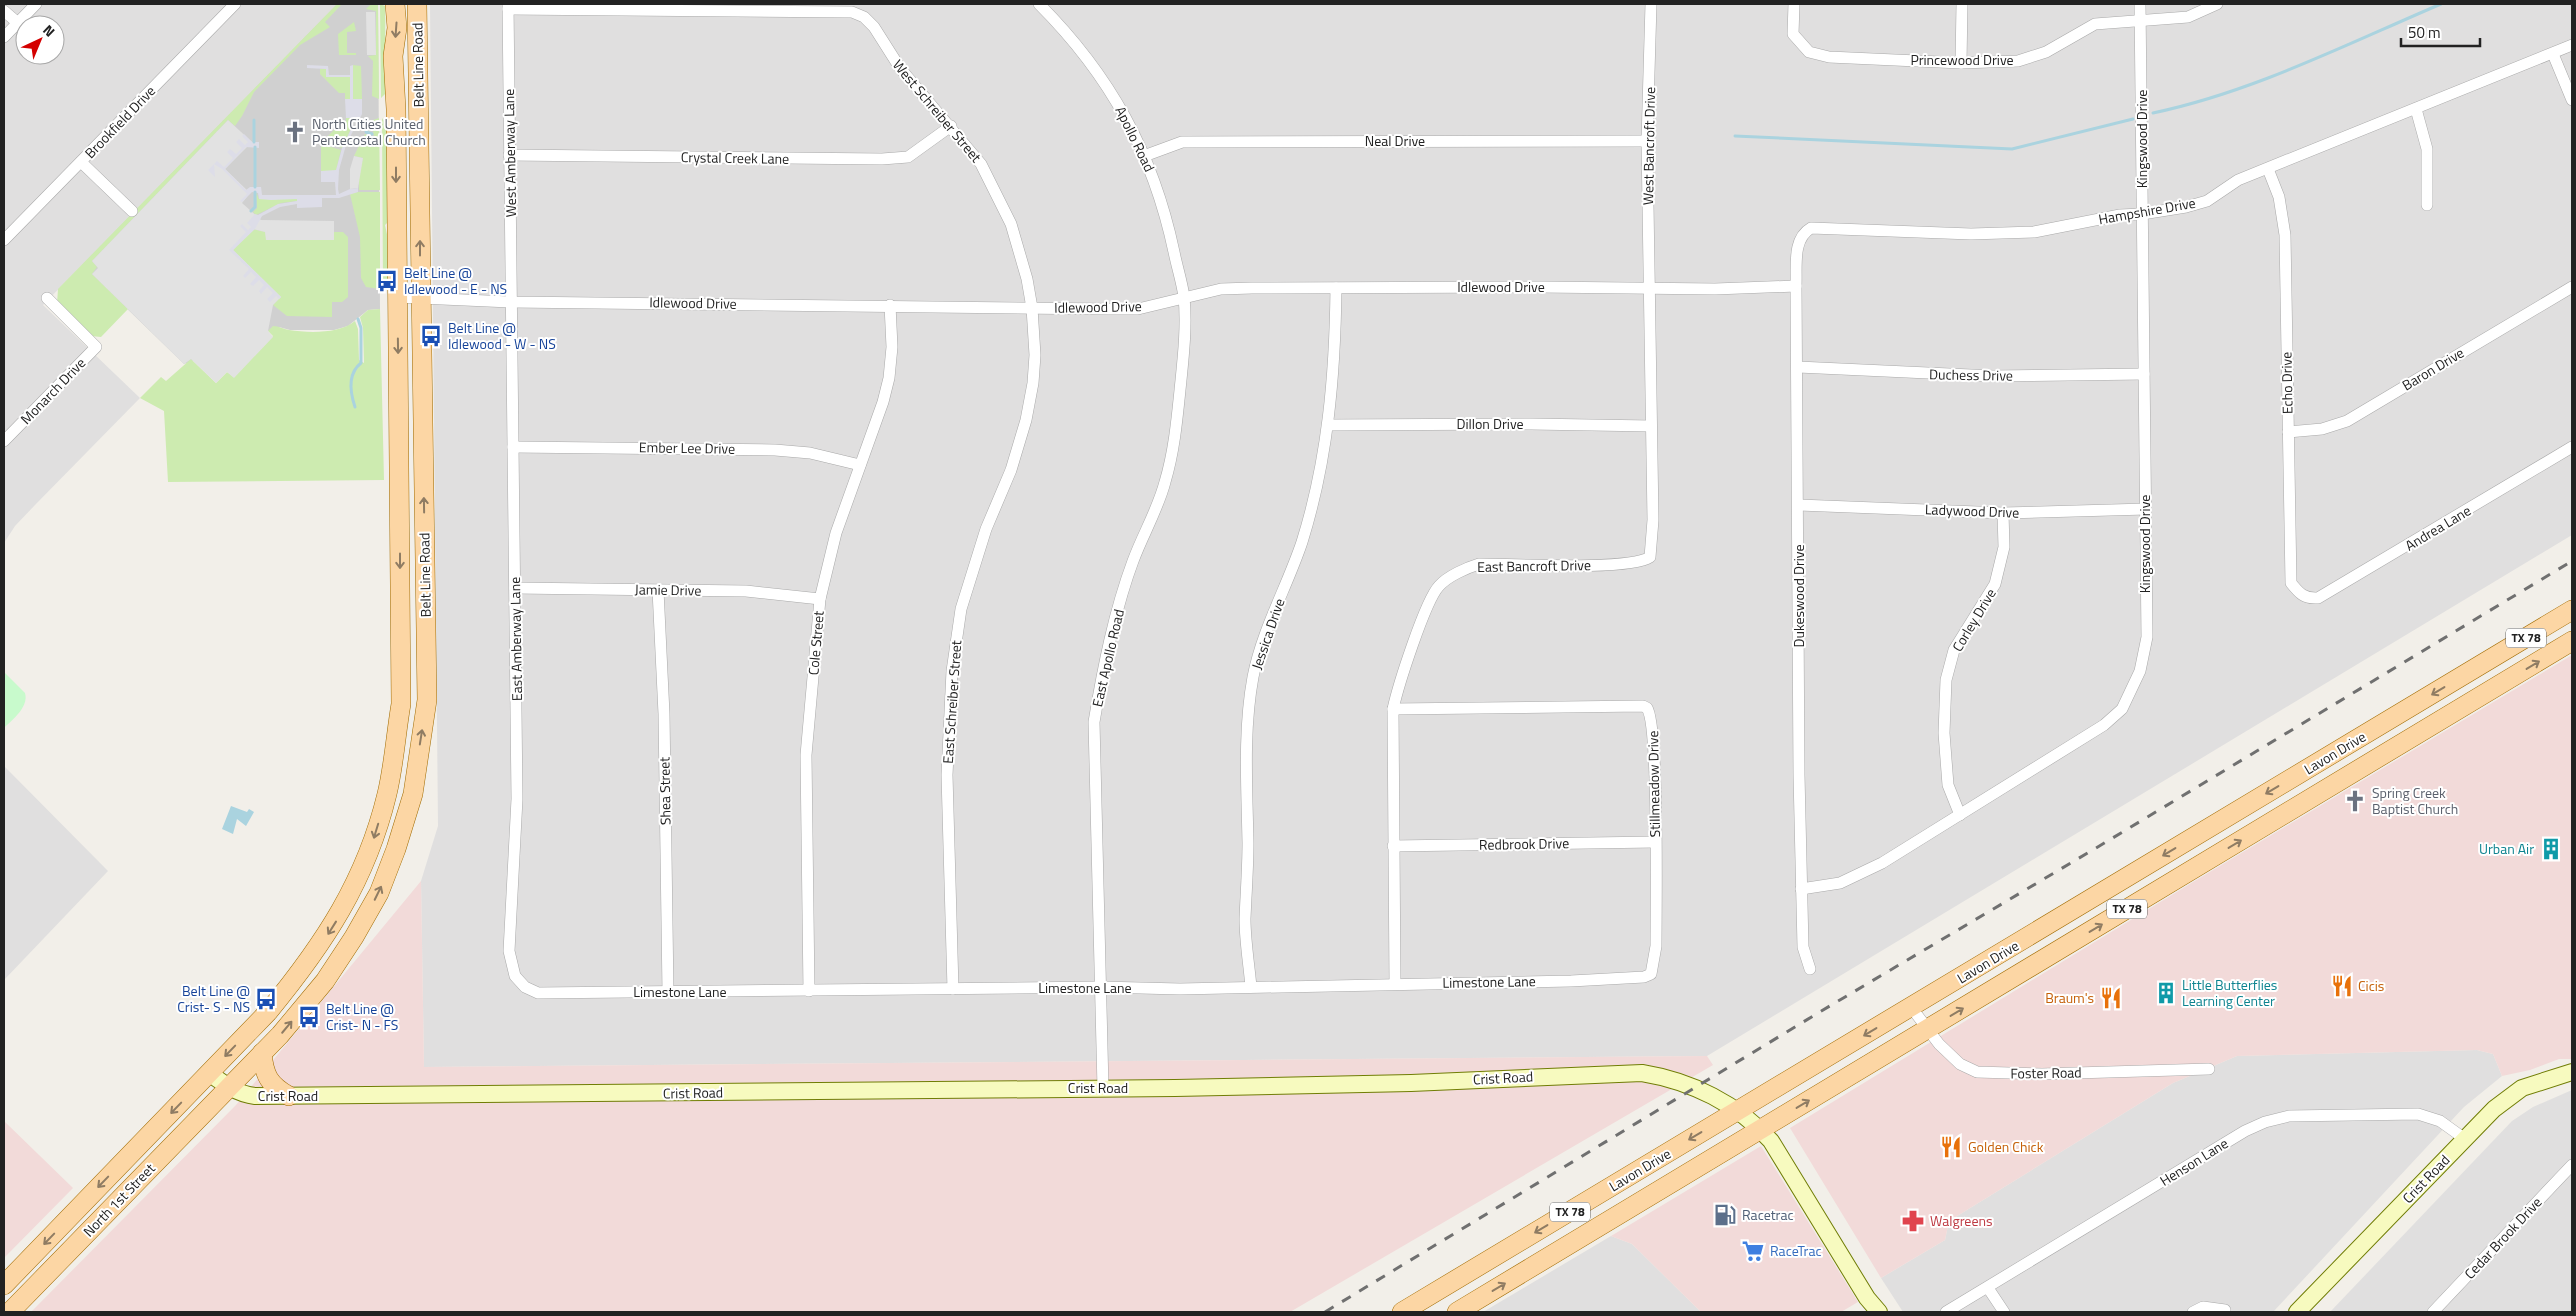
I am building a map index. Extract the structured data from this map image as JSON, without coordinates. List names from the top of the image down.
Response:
{
  "streets": {
    "main road": [
      "Belt Line Road",
      "TX 78",
      "Lavon Drive",
      "North 1st Street"
    ],
    "street": [
      "Princewood Drive",
      "West Schreiber Street",
      "Brookfield Drive",
      "Apollo Road",
      "Kingswood Drive",
      "Neal Drive",
      "West Bancroft Drive",
      "West Amberway Lane",
      "Crystal Creek Lane",
      "Hampshire Drive",
      "Idlewood Drive",
      "Baron Drive",
      "Duchess Drive",
      "Echo Drive",
      "Monarch Drive",
      "Dillon Drive",
      "Ember Lee Drive",
      "Ladywood Drive",
      "Andrea Lane",
      "East Bancroft Drive",
      "Jamie Drive",
      "Dukeswood Drive",
      "Corley Drive",
      "Jessica Drive",
      "East Amberway Lane",
      "Cole Street",
      "East Apollo Road",
      "East Schreiber Street",
      "Stillmeadow Drive",
      "Shea Street",
      "Redbrook Drive",
      "Limestone Lane",
      "Foster Road",
      "Crist Road",
      "Henson Lane",
      "Cedar Brook Drive"
    ]
  },
  "crossings": [
    ["Princewood Drive", "Kingswood Drive"],
    ["Belt Line Road", "Idlewood Drive"],
    ["Belt Line Road", "Crist Road"],
    ["Belt Line Road", "North 1st Street"],
    ["West Schreiber Street", "West Amberway Lane"],
    ["West Schreiber Street", "Crystal Creek Lane"],
    ["West Schreiber Street", "Idlewood Drive"],
    ["West Schreiber Street", "East Schreiber Street"],
    ["Apollo Road", "Neal Drive"],
    ["Apollo Road", "Idlewood Drive"],
    ["Apollo Road", "East Apollo Road"],
    ["Kingswood Drive", "Hampshire Drive"],
    ["Kingswood Drive", "Duchess Drive"],
    ["Kingswood Drive", "Ladywood Drive"],
    ["Kingswood Drive", "Dukeswood Drive"],
    ["Kingswood Drive", "Corley Drive"],
    ["Neal Drive", "West Bancroft Drive"],
    ["West Bancroft Drive", "Idlewood Drive"],
    ["West Bancroft Drive", "East Bancroft Drive"],
    ["West Amberway Lane", "Crystal Creek Lane"],
    ["West Amberway Lane", "Idlewood Drive"],
    ["West Amberway Lane", "East Amberway Lane"],
    ["Hampshire Drive", "Echo Drive"],
    ["Hampshire Drive", "Dukeswood Drive"],
    ["Idlewood Drive", "East Bancroft Drive"],
    ["Idlewood Drive", "Dukeswood Drive"],
    ["Idlewood Drive", "Jessica Drive"],
    ["Idlewood Drive", "East Amberway Lane"],
    ["Idlewood Drive", "Cole Street"],
    ["Idlewood Drive", "East Apollo Road"],
    ["Idlewood Drive", "East Schreiber Street"],
    ["Baron Drive", "Echo Drive"],
    ["Duchess Drive", "Dukeswood Drive"],
    ["Echo Drive", "Andrea Lane"],
    ["Dillon Drive", "East Bancroft Drive"],
    ["Dillon Drive", "Jessica Drive"],
    ["Ember Lee Drive", "East Amberway Lane"],
    ["Ember Lee Drive", "Cole Street"],
    ["Ladywood Drive", "Dukeswood Drive"],
    ["Ladywood Drive", "Corley Drive"],
    ["East Bancroft Drive", "Stillmeadow Drive"],
    ["East Bancroft Drive", "Redbrook Drive"],
    ["East Bancroft Drive", "Limestone Lane"],
    ["Jamie Drive", "East Amberway Lane"],
    ["Jamie Drive", "Cole Street"],
    ["Jamie Drive", "Shea Street"],
    ["Jessica Drive", "Limestone Lane"],
    ["East Amberway Lane", "Limestone Lane"],
    ["Cole Street", "Limestone Lane"],
    ["East Apollo Road", "Limestone Lane"],
    ["East Apollo Road", "Crist Road"],
    ["East Schreiber Street", "Limestone Lane"],
    ["Lavon Drive", "Foster Road"],
    ["Lavon Drive", "Crist Road"],
    ["Stillmeadow Drive", "Redbrook Drive"],
    ["Stillmeadow Drive", "Limestone Lane"],
    ["Shea Street", "Limestone Lane"],
    ["Crist Road", "Henson Lane"],
    ["Crist Road", "North 1st Street"]
  ],
  "places": {
    "church": ["North Cities United Pentecostal Church", "Spring Creek Baptist Church"],
    "bus stop": [
      "Belt Line @ Idlewood - E - NS",
      "Belt Line @ Idlewood - W - NS",
      "Belt Line @ Crist- S - NS",
      "Belt Line @ Crist- N - FS"
    ],
    "building": ["Urban Air", "Little Butterflies Learning Center"],
    "restaurant": ["Cicis", "Braum's", "Golden Chick"],
    "fuel station": ["Racetrac"],
    "pharmacy": ["Walgreens"],
    "supermarket": ["RaceTrac"]
  },
  "scale_bar": "50 m",
  "north": "top right"
}
